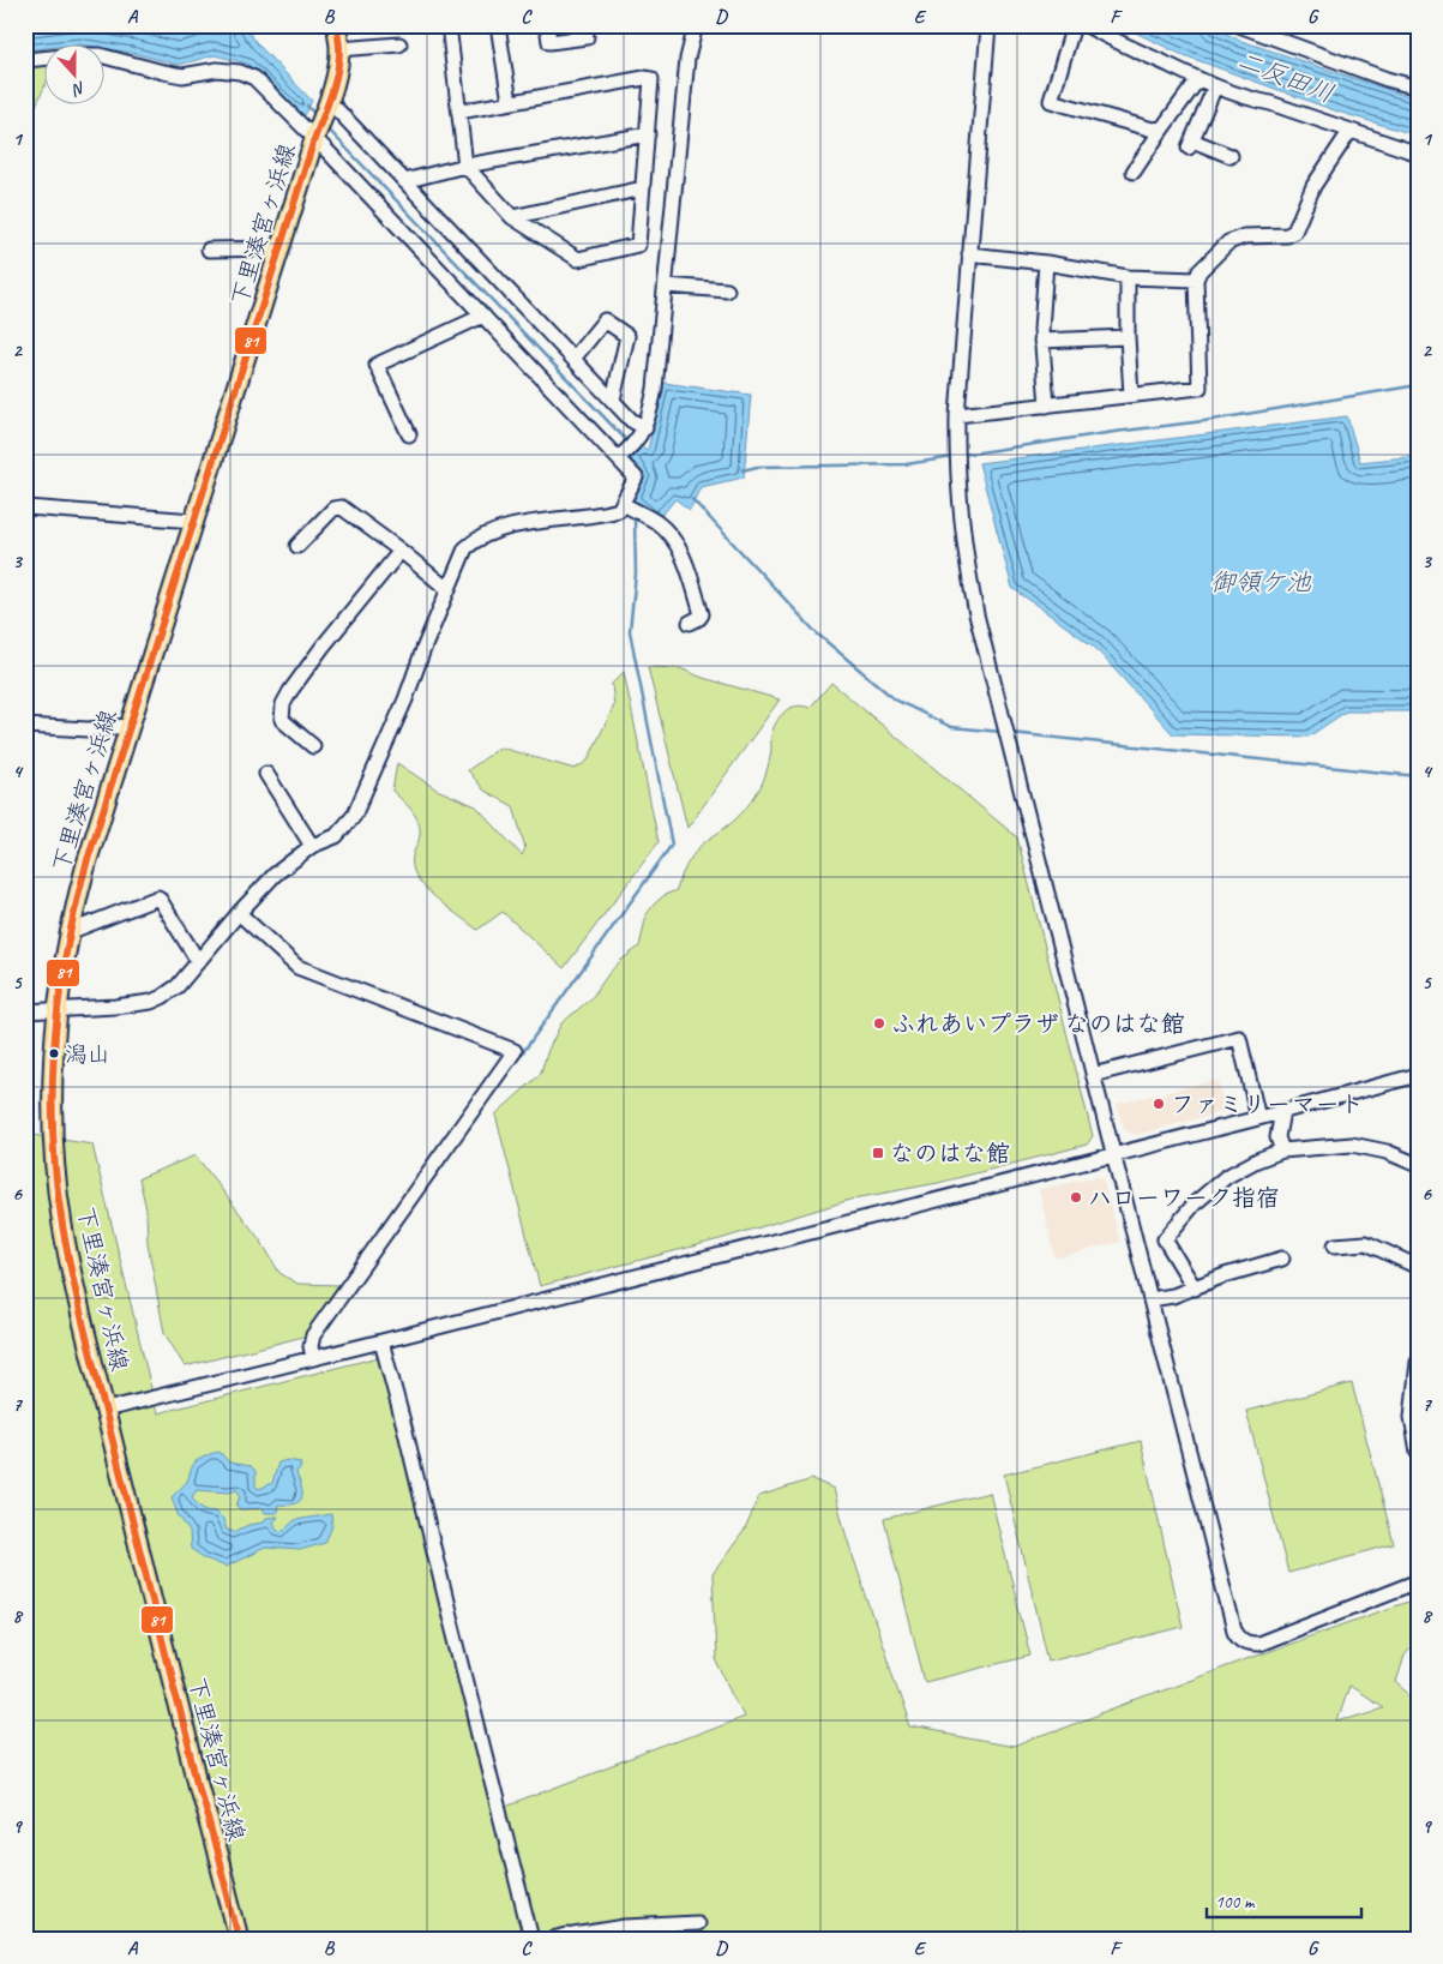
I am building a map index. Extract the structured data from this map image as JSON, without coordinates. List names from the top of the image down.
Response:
{
  "streets": {
    "main road": ["下里湊宮ヶ浜線"]
  },
  "water": ["二反田川", "御領ケ池"],
  "places": {
    "other": [
      "ふれあいプラザ なのはな館",
      "潟山",
      "ファミリーマート",
      "ハローワーク指宿"
    ],
    "transit": ["なのはな館"]
  },
  "lines": ["transit line 81"],
  "scale_bar": "100 m",
  "north": "bottom",
  "grid": {
    "columns": [
      "A",
      "B",
      "C",
      "D",
      "E",
      "F",
      "G"
    ],
    "rows": [
      "1",
      "2",
      "3",
      "4",
      "5",
      "6",
      "7",
      "8",
      "9"
    ]
  }
}
